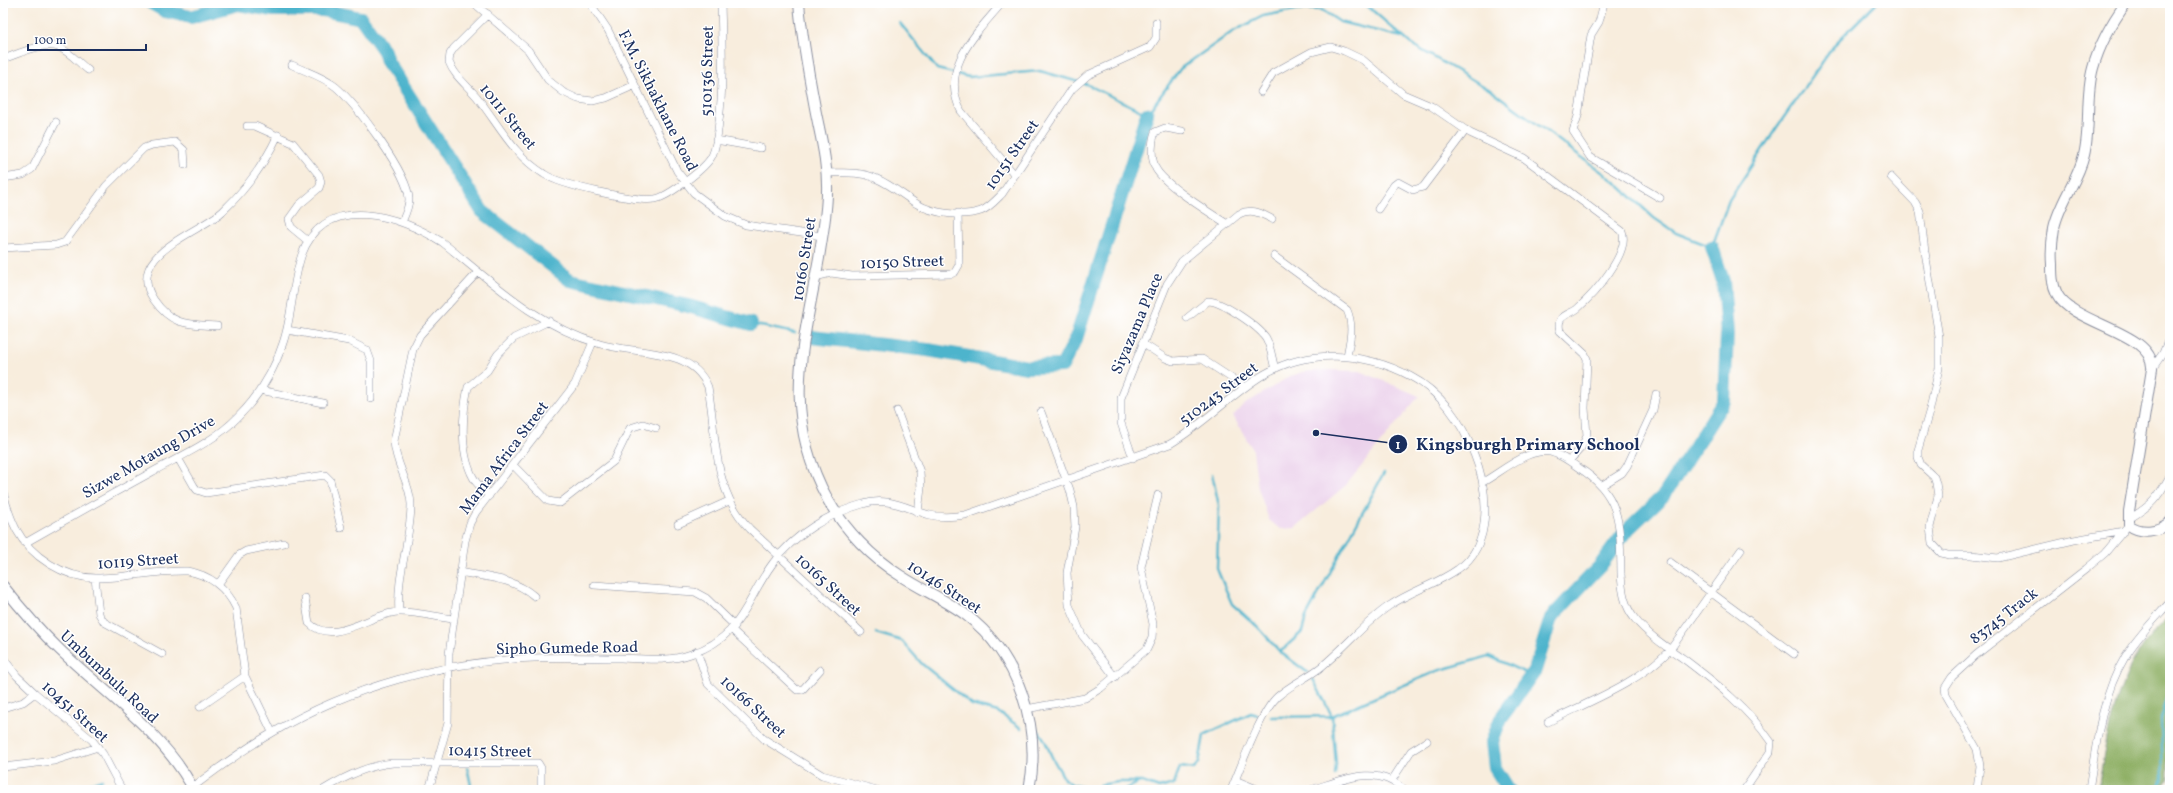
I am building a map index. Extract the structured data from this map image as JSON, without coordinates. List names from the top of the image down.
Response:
{
  "streets": {
    "street": [
      "510136 Street",
      "F.M. Sikhakhane Road",
      "10111 Street",
      "10151 Street",
      "10160 Street",
      "10150 Street",
      "Siyazama Place",
      "510243 Street",
      "Sizwe Motaung Drive",
      "Mama Africa Street",
      "10119 Street",
      "10165 Street",
      "10146 Street",
      "83745 Track",
      "Sipho Gumede Road",
      "Umbumbulu Road",
      "10166 Street",
      "10451 Street",
      "10415 Street"
    ]
  },
  "crossings": [
    ["510136 Street", "F.M. Sikhakhane Road"],
    ["510136 Street", "10111 Street"],
    ["F.M. Sikhakhane Road", "10111 Street"],
    ["F.M. Sikhakhane Road", "10160 Street"],
    ["10151 Street", "10160 Street"],
    ["10151 Street", "10150 Street"],
    ["10160 Street", "10150 Street"],
    ["10160 Street", "510243 Street"],
    ["10160 Street", "10146 Street"],
    ["10160 Street", "Sipho Gumede Road"],
    ["Siyazama Place", "510243 Street"],
    ["510243 Street", "10146 Street"],
    ["510243 Street", "Sipho Gumede Road"],
    ["Sizwe Motaung Drive", "Mama Africa Street"],
    ["Sizwe Motaung Drive", "10119 Street"],
    ["Sizwe Motaung Drive", "10165 Street"],
    ["Sizwe Motaung Drive", "Sipho Gumede Road"],
    ["Mama Africa Street", "Sipho Gumede Road"],
    ["Mama Africa Street", "10415 Street"],
    ["10119 Street", "Sipho Gumede Road"],
    ["10165 Street", "Sipho Gumede Road"],
    ["10146 Street", "Sipho Gumede Road"],
    ["Sipho Gumede Road", "Umbumbulu Road"],
    ["Sipho Gumede Road", "10166 Street"]
  ],
  "places": ["Kingsburgh Primary School"],
  "scale_bar": "100 m"
}
